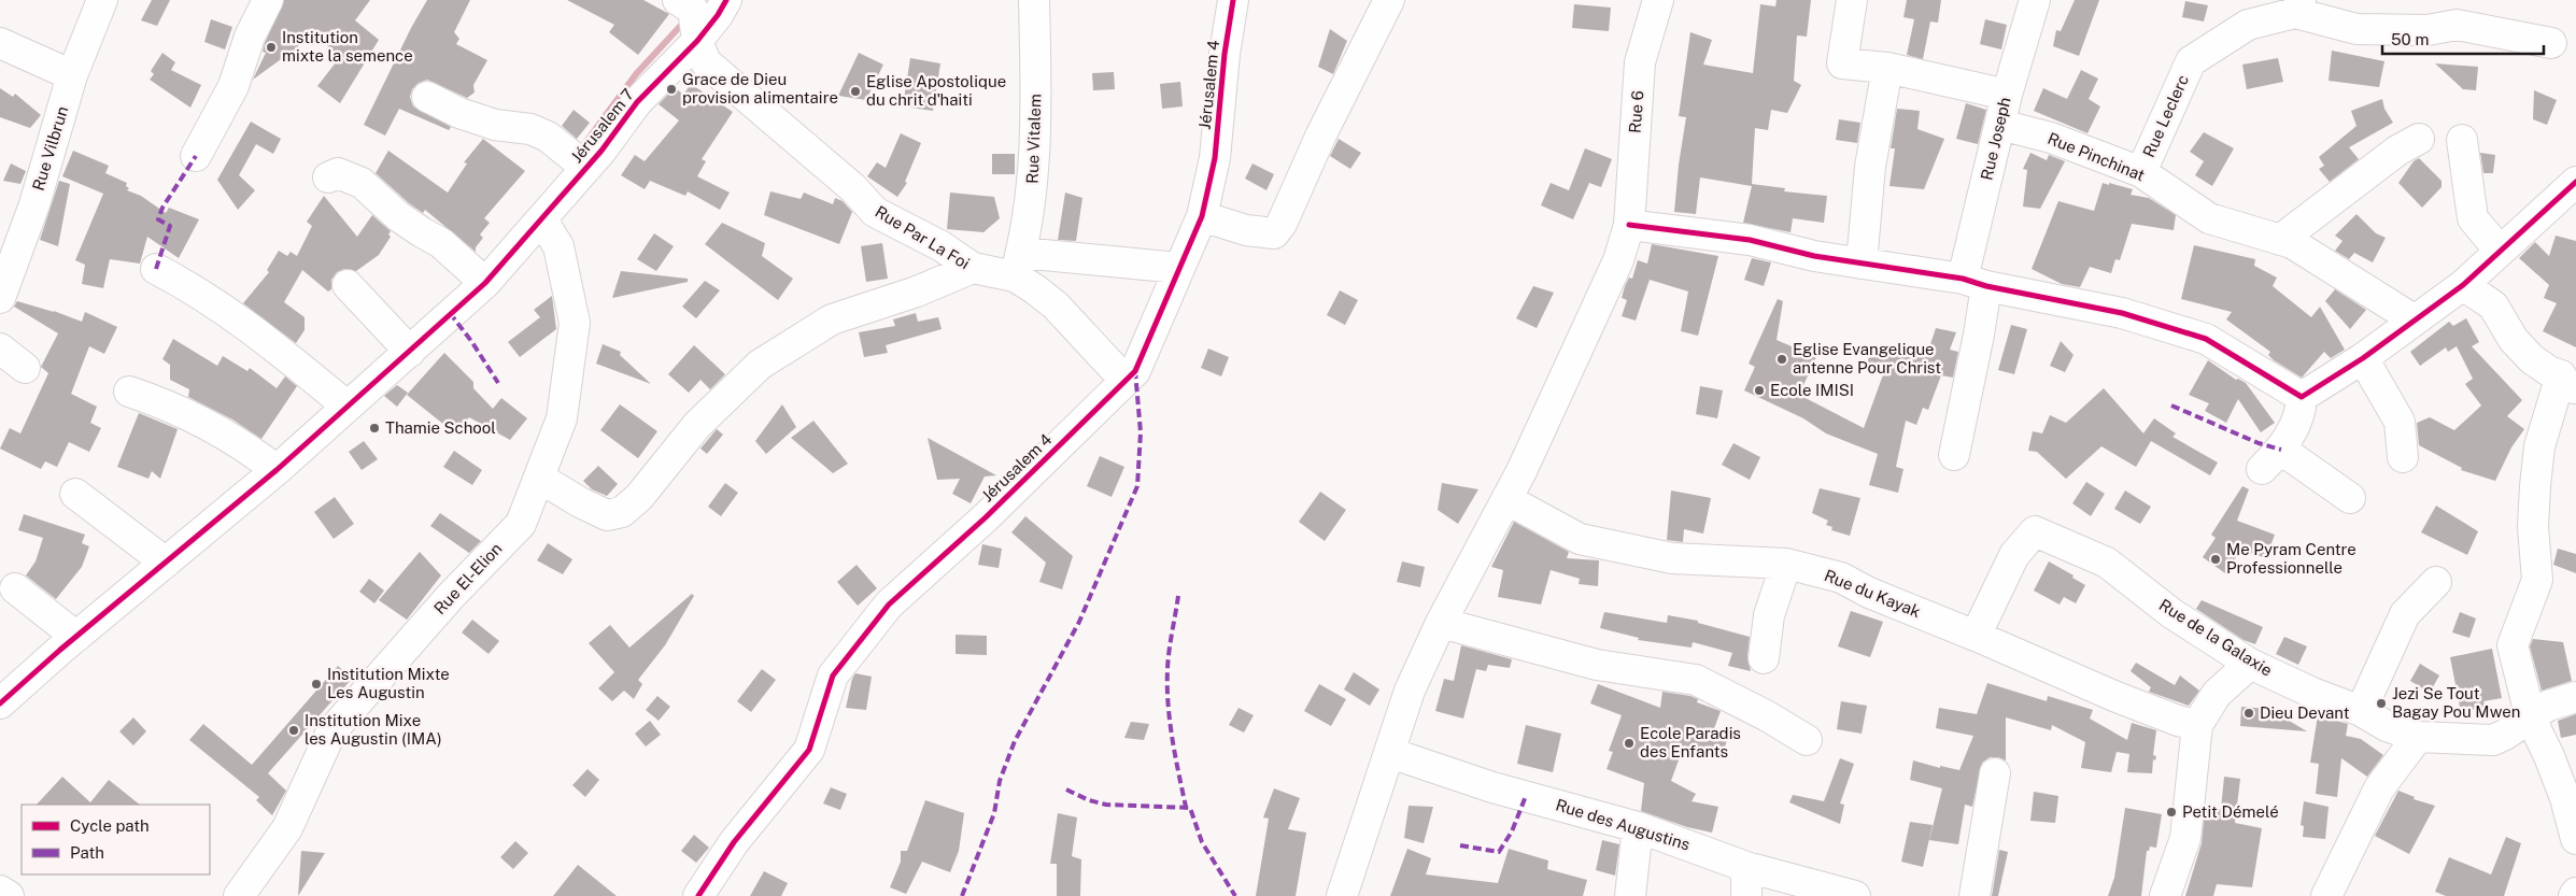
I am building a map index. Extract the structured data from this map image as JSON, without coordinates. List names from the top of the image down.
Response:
{
  "streets": {
    "street": [
      "Jérusalem 4",
      "Rue 6",
      "Rue Leclerc",
      "Jérusalem 7",
      "Rue Vitalem",
      "Rue Joseph",
      "Rue Vilbrun",
      "Rue Pinchinat",
      "Rue Par La Foi",
      "Rue El-Elion",
      "Rue du Kayak",
      "Rue de la Galaxie",
      "Rue des Augustins"
    ]
  },
  "crossings": [
    ["Jérusalem 4", "Rue Par La Foi"],
    ["Rue 6", "Rue du Kayak"],
    ["Rue 6", "Rue des Augustins"],
    ["Rue Leclerc", "Rue Pinchinat"],
    ["Jérusalem 7", "Rue Par La Foi"],
    ["Jérusalem 7", "Rue El-Elion"],
    ["Rue Vitalem", "Rue Par La Foi"],
    ["Rue Joseph", "Rue Pinchinat"],
    ["Rue du Kayak", "Rue de la Galaxie"]
  ],
  "places": [
    "Institution mixte la semence",
    "Grace de Dieu provision alimentaire",
    "Eglise Apostolique du chrit d'haiti",
    "Eglise Evangelique antenne Pour Christ",
    "Ecole IMISI",
    "Thamie School",
    "Me Pyram Centre Professionnelle",
    "Institution Mixte Les Augustin",
    "Jezi Se Tout Bagay Pou Mwen",
    "Dieu Devant",
    "Institution Mixe les Augustin (IMA)",
    "Ecole Paradis des Enfants",
    "Petit Démelé"
  ],
  "legend": ["Cycle path", "Path"],
  "scale_bar": "50 m"
}
